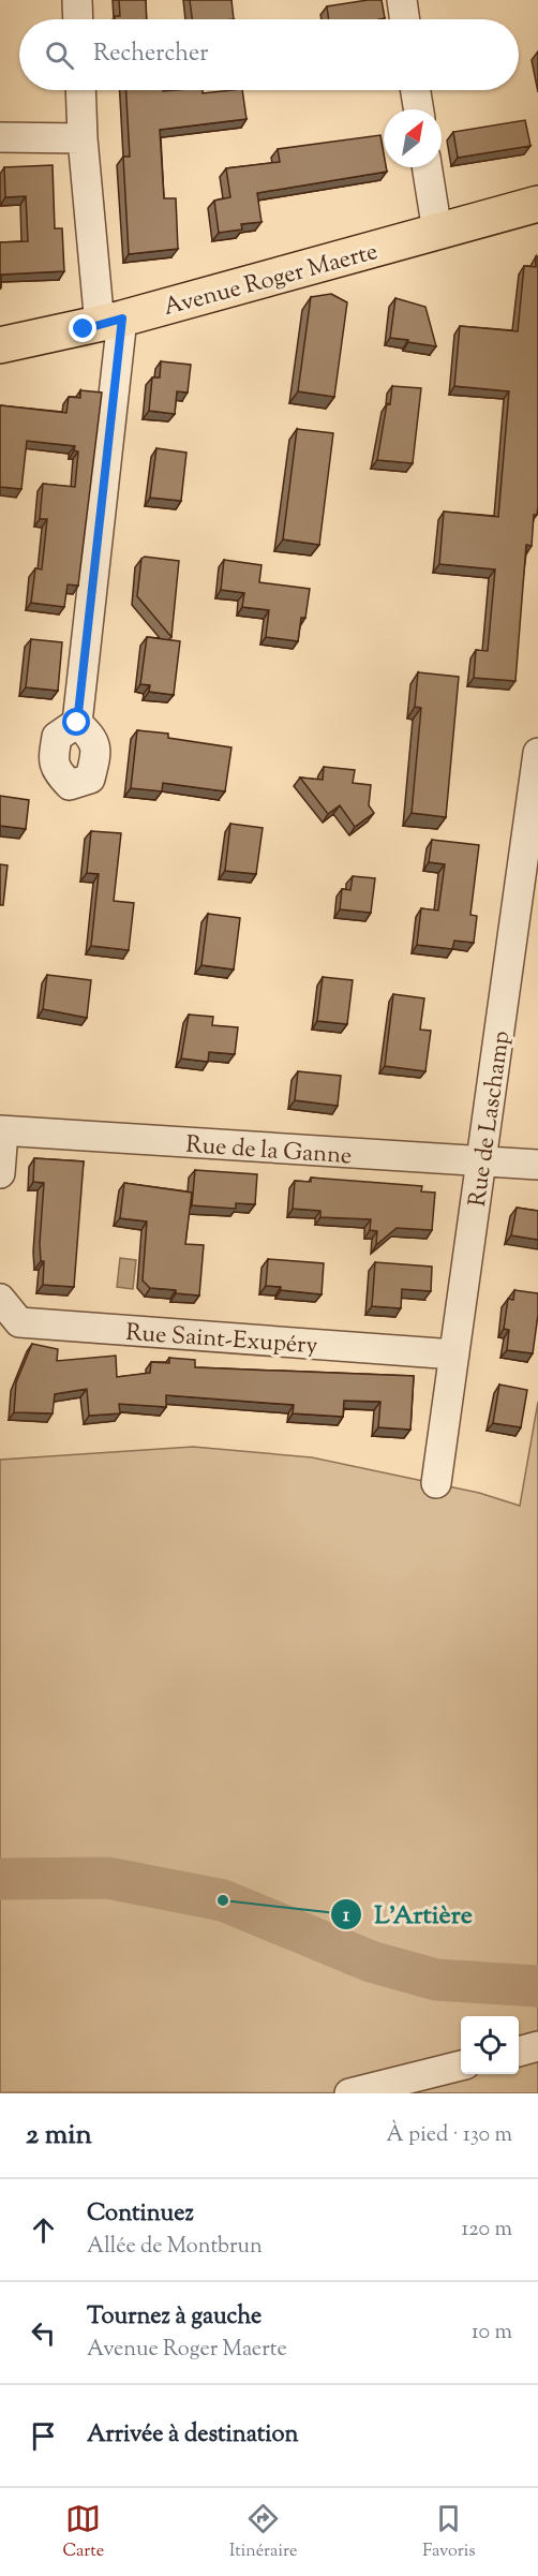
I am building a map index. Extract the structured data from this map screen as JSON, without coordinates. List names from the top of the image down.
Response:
{
  "streets": {
    "main road": ["Avenue Roger Maerte"],
    "street": ["Rue de Laschamp", "Rue de la Ganne", "Rue Saint-Exupéry"]
  },
  "crossings": [
    ["Rue de Laschamp", "Rue de la Ganne"],
    ["Rue de Laschamp", "Rue Saint-Exupéry"]
  ],
  "places": ["L'Artière"],
  "north": "top right",
  "page": {
    "search": "Rechercher",
    "heading": ["2 min", "À pied · 130 m"],
    "list": [
      ["Continuez", "Allée de Montbrun", "120 m"],
      ["Tournez à gauche", "Avenue Roger Maerte", "10 m"],
      "Arrivée à destination"
    ],
    "nav": ["Carte", "Itinéraire", "Favoris"]
  }
}
